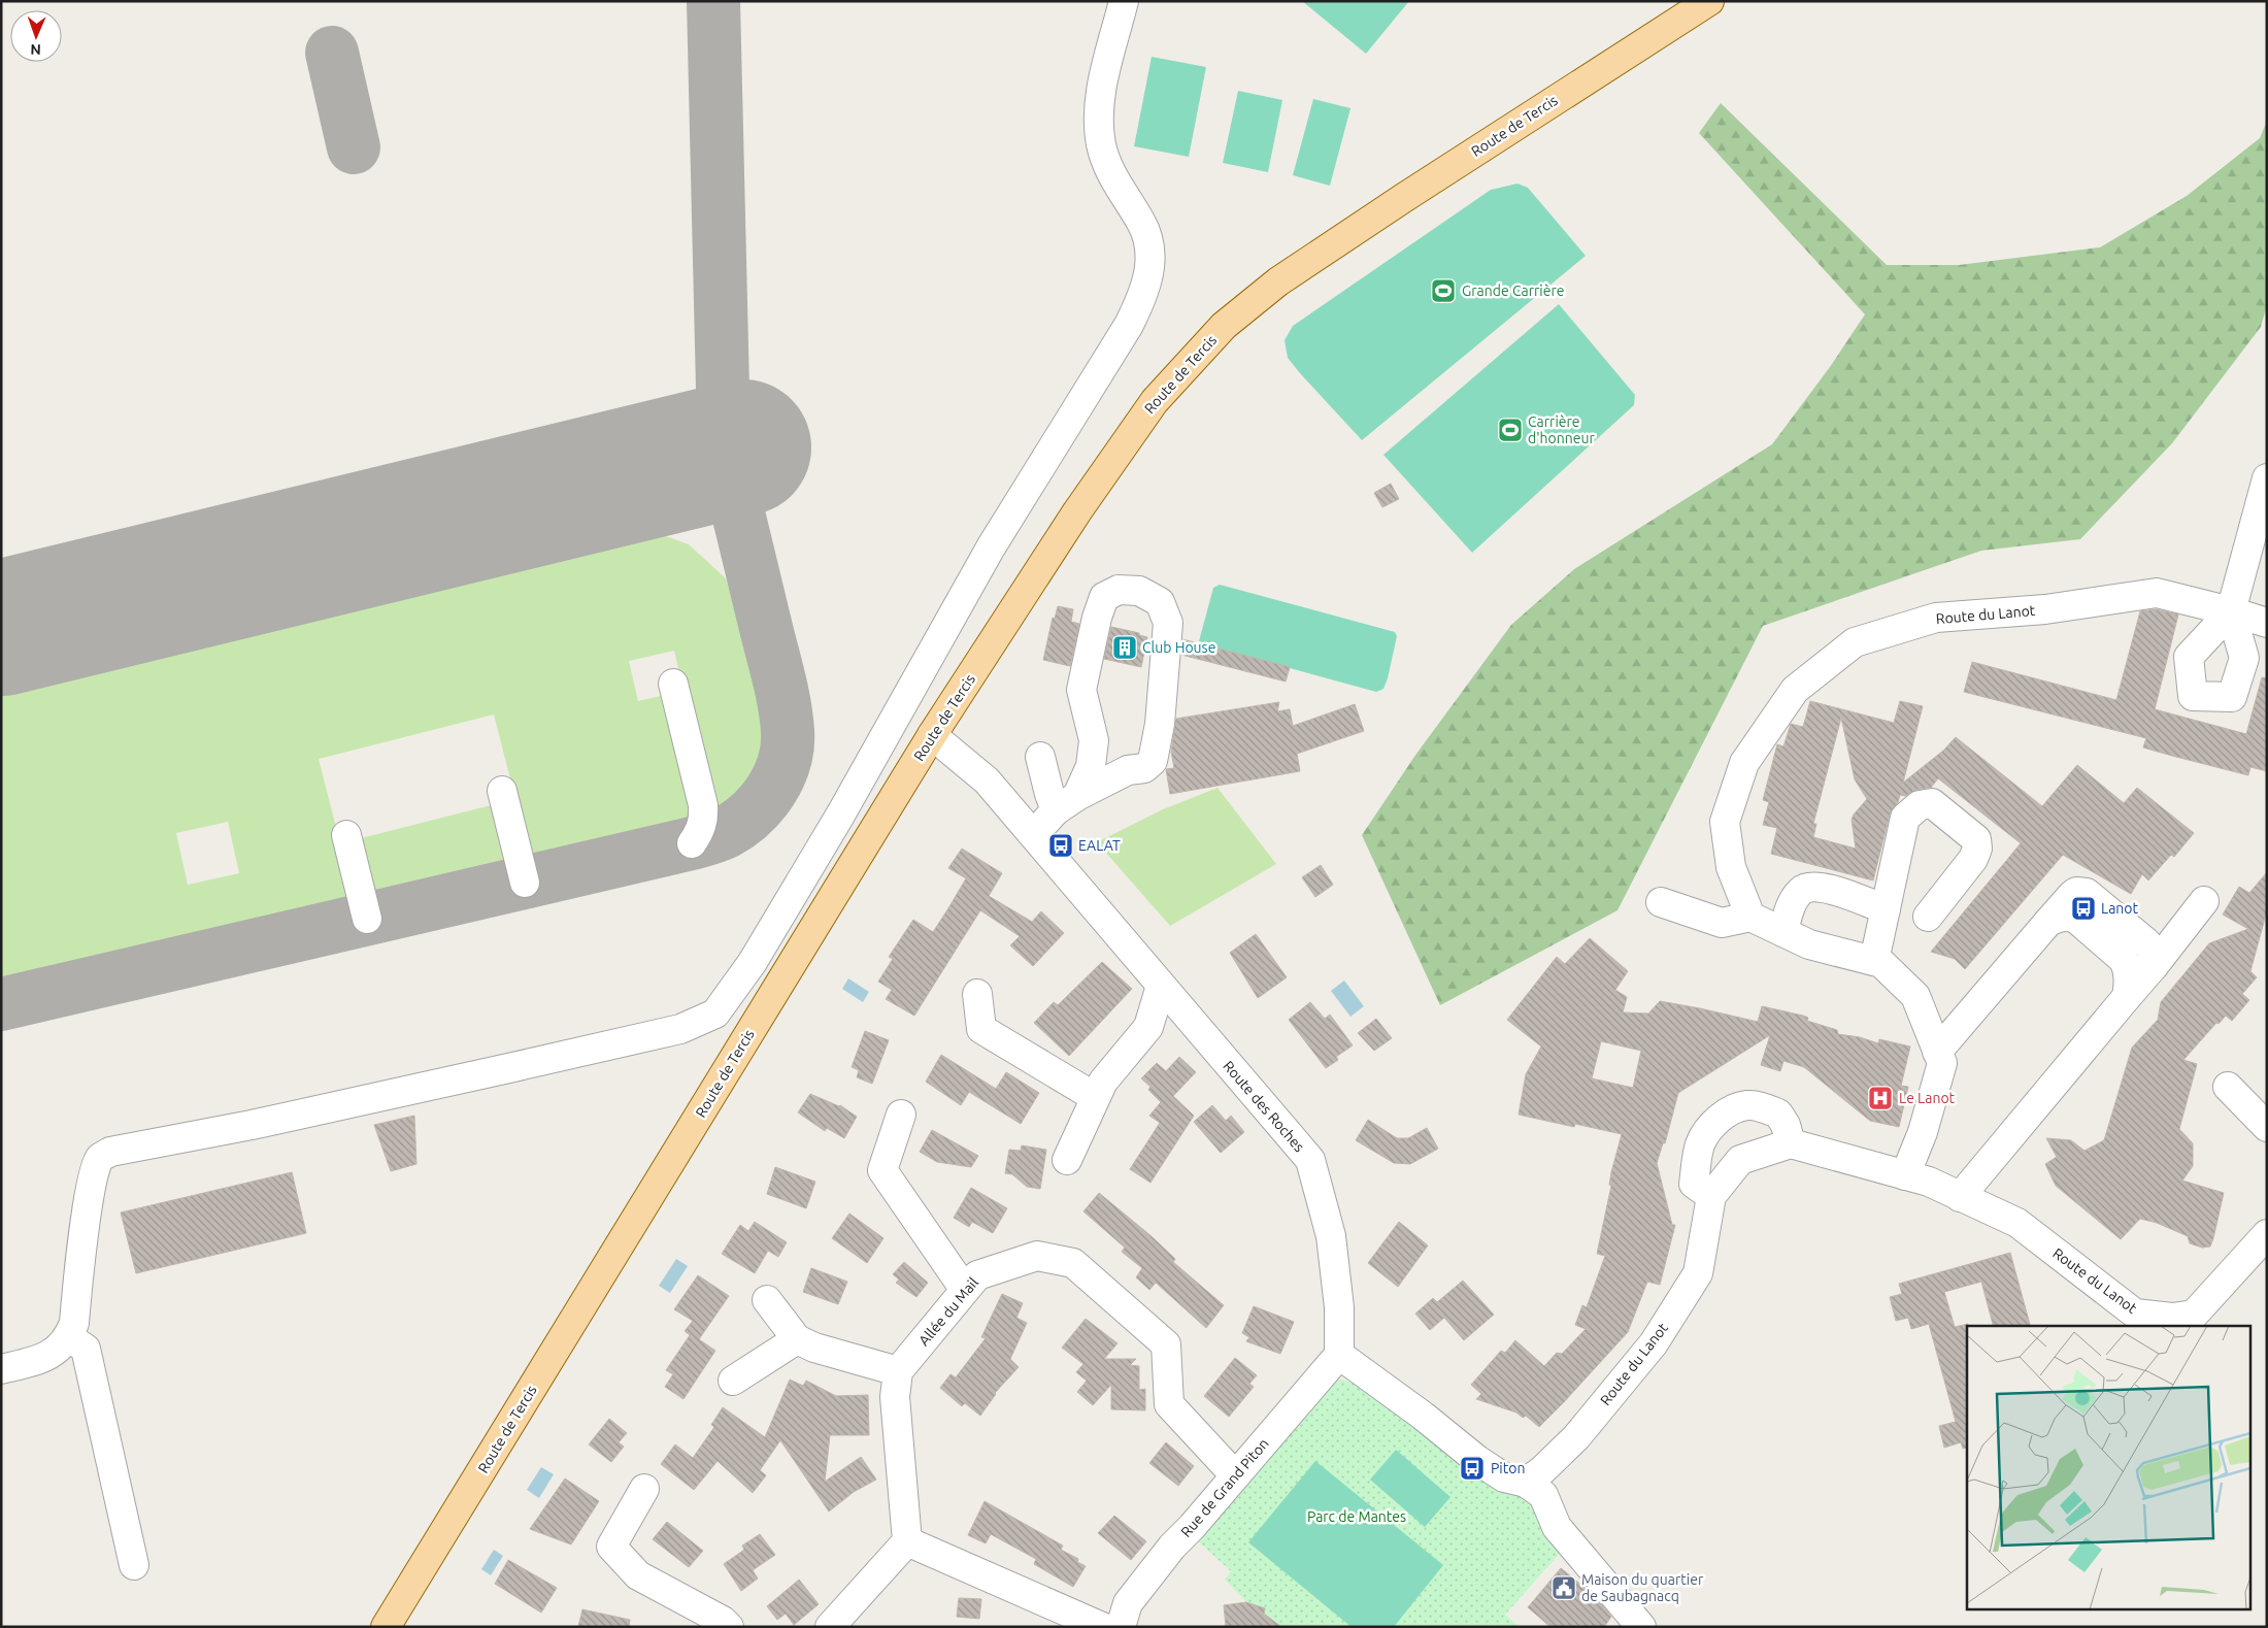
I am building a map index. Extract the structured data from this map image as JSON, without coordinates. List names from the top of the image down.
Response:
{
  "streets": {
    "main road": ["Route de Tercis"],
    "street": [
      "Route du Lanot",
      "Route des Roches",
      "Allée du Mail",
      "Rue de Grand Piton"
    ]
  },
  "crossings": [
    ["Route de Tercis", "Route des Roches"],
    ["Route des Roches", "Rue de Grand Piton"],
    ["Allée du Mail", "Rue de Grand Piton"]
  ],
  "parks": ["Parc de Mantes"],
  "places": {
    "sports": ["Grande Carrière", "Carrière d'honneur"],
    "building": ["Club House"],
    "bus stop": ["EALAT", "Lanot", "Piton"],
    "hospital": ["Le Lanot"],
    "public building": ["Maison du quartier de Saubagnacq"]
  },
  "north": "bottom"
}
